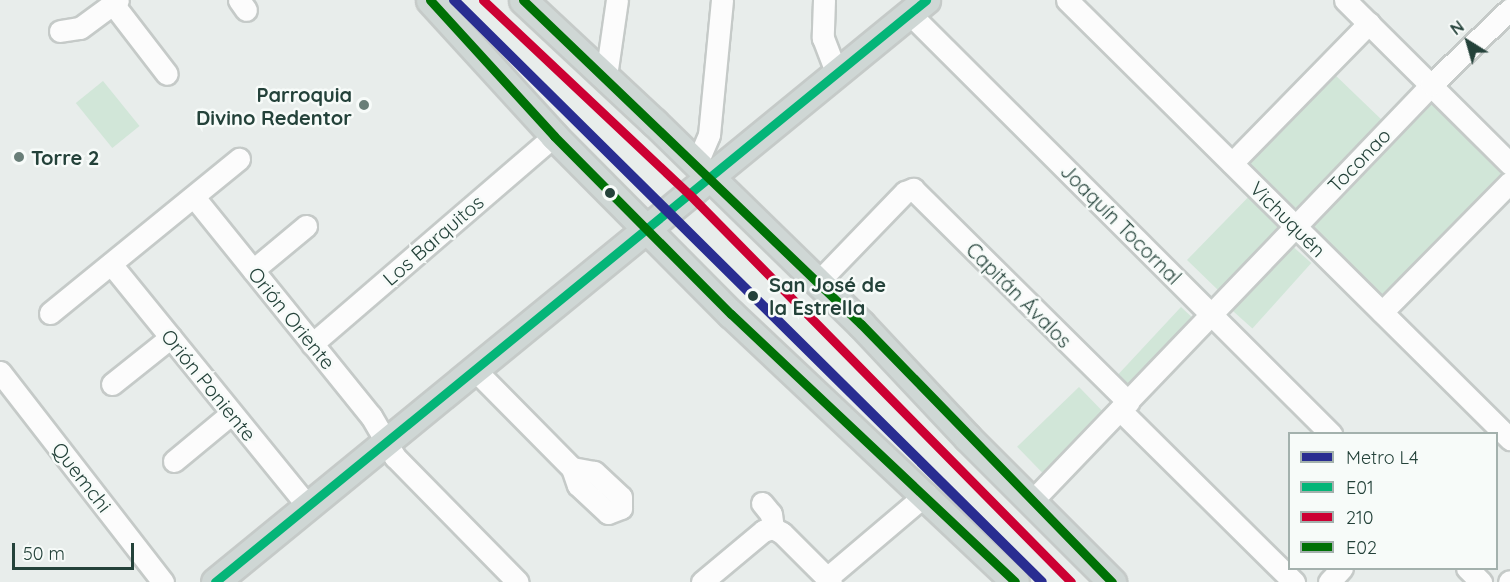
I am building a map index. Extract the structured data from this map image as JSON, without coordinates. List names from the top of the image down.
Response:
{
  "streets": {
    "street": [
      "Toconao",
      "Vichuquén",
      "Joaquín Tocornal",
      "Los Barquitos",
      "Capitán Ávalos",
      "Orión Oriente",
      "Orión Poniente",
      "Quemchi"
    ]
  },
  "crossings": [
    ["Toconao", "Vichuquén"],
    ["Toconao", "Joaquín Tocornal"],
    ["Toconao", "Capitán Ávalos"],
    ["Los Barquitos", "Orión Oriente"]
  ],
  "places": ["Parroquia Divino Redentor", "Torre 2", "San José de la Estrella"],
  "lines": [
    "metro line L4",
    "transit line E01",
    "transit line 210",
    "transit line E02"
  ],
  "legend": [
    "Metro L4",
    "E01",
    "210",
    "E02"
  ],
  "scale_bar": "50 m",
  "north": "top left"
}
